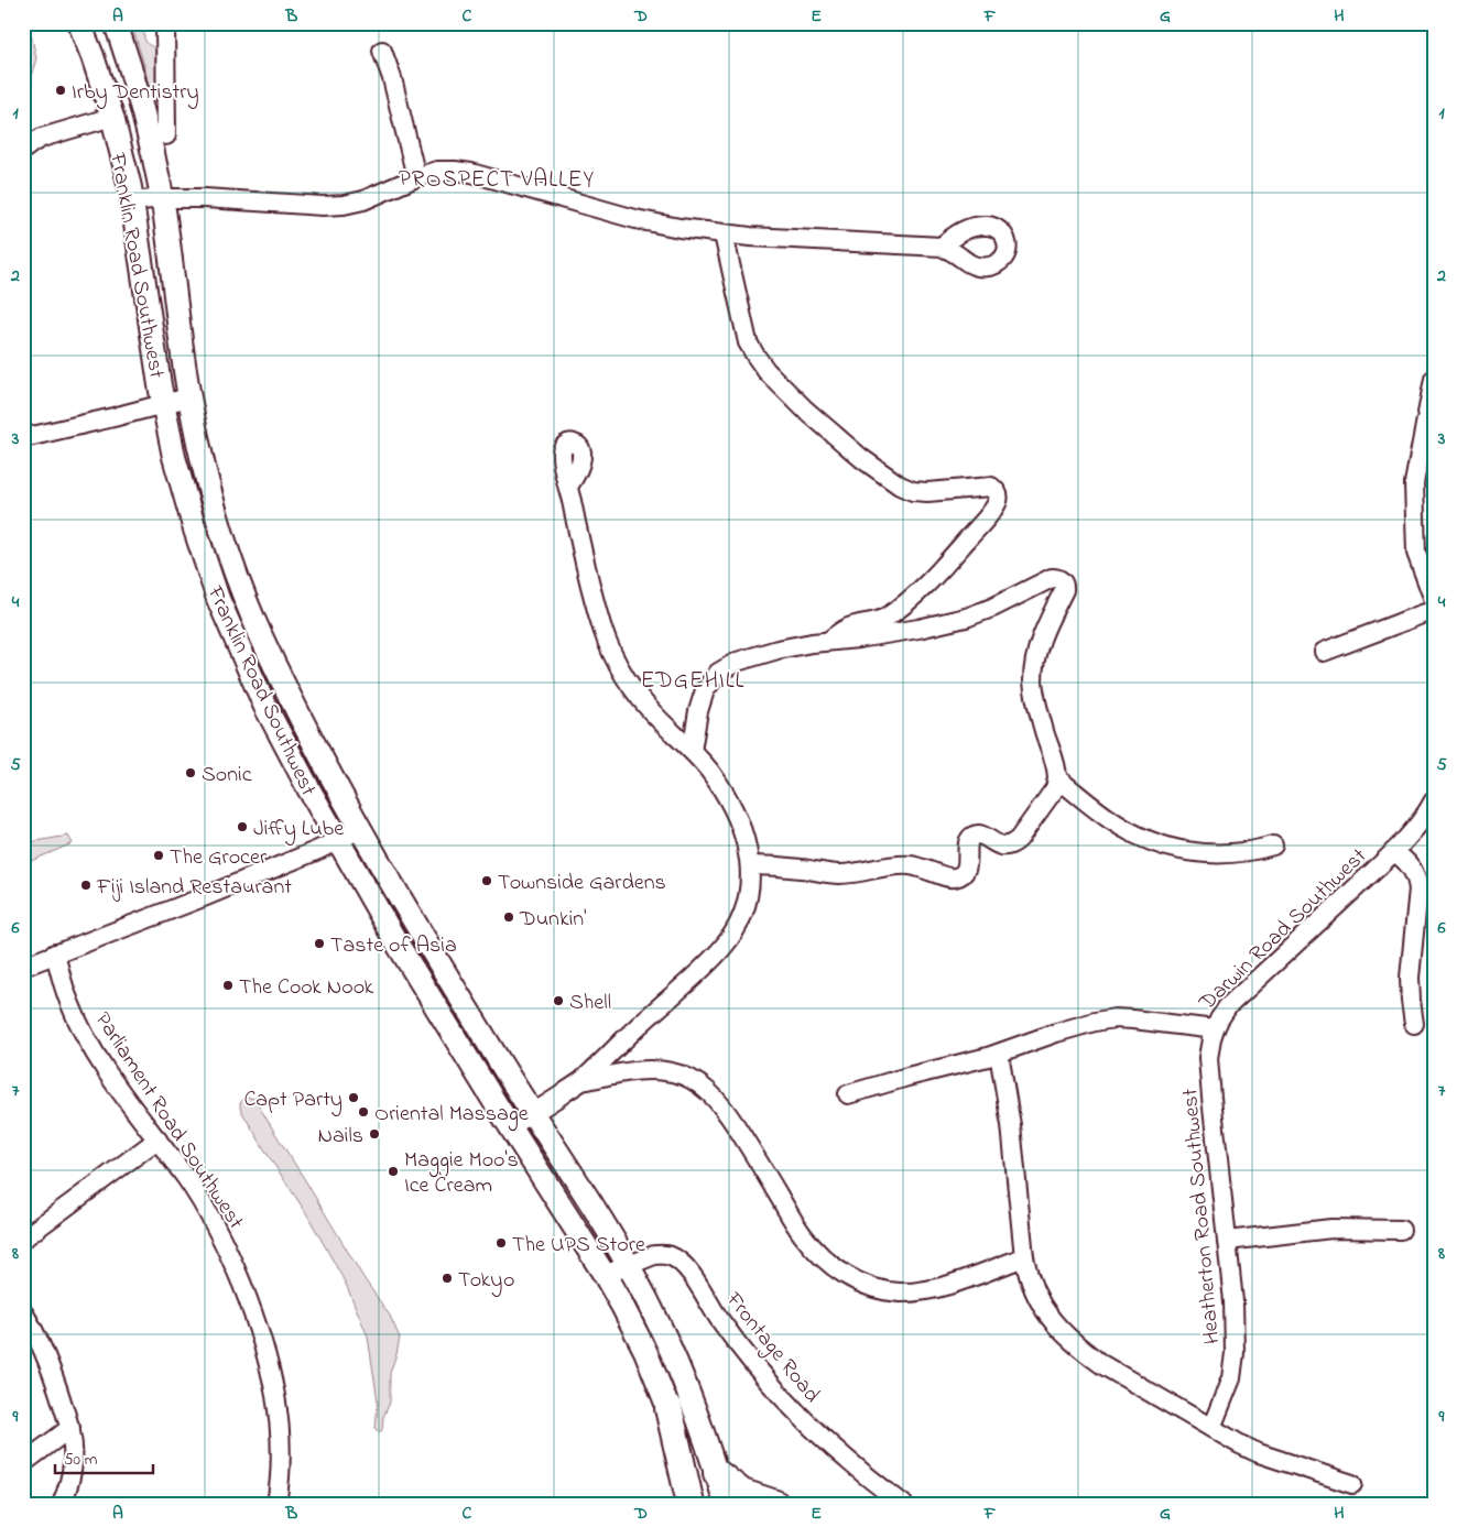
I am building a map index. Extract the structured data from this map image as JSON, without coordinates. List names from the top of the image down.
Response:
{
  "streets": {
    "main road": ["Franklin Road Southwest"],
    "street": [
      "Darwin Road Southwest",
      "Parliament Road Southwest",
      "Heatherton Road Southwest",
      "Frontage Road"
    ]
  },
  "crossings": [
    ["Franklin Road Southwest", "Frontage Road"],
    ["Darwin Road Southwest", "Heatherton Road Southwest"]
  ],
  "districts": ["PROSPECT VALLEY", "EDGEHILL"],
  "places": [
    "Irby Dentistry",
    "Sonic",
    "Jiffy Lube",
    "The Grocer",
    "Townside Gardens",
    "Fiji Island Restaurant",
    "Dunkin'",
    "Taste of Asia",
    "The Cook Nook",
    "Shell",
    "Capt Party",
    "Oriental Massage",
    "Nails",
    "Maggie Moo's Ice Cream",
    "The UPS Store",
    "Tokyo"
  ],
  "scale_bar": "50 m",
  "grid": {
    "columns": [
      "A",
      "B",
      "C",
      "D",
      "E",
      "F",
      "G",
      "H"
    ],
    "rows": [
      "1",
      "2",
      "3",
      "4",
      "5",
      "6",
      "7",
      "8",
      "9"
    ]
  }
}
